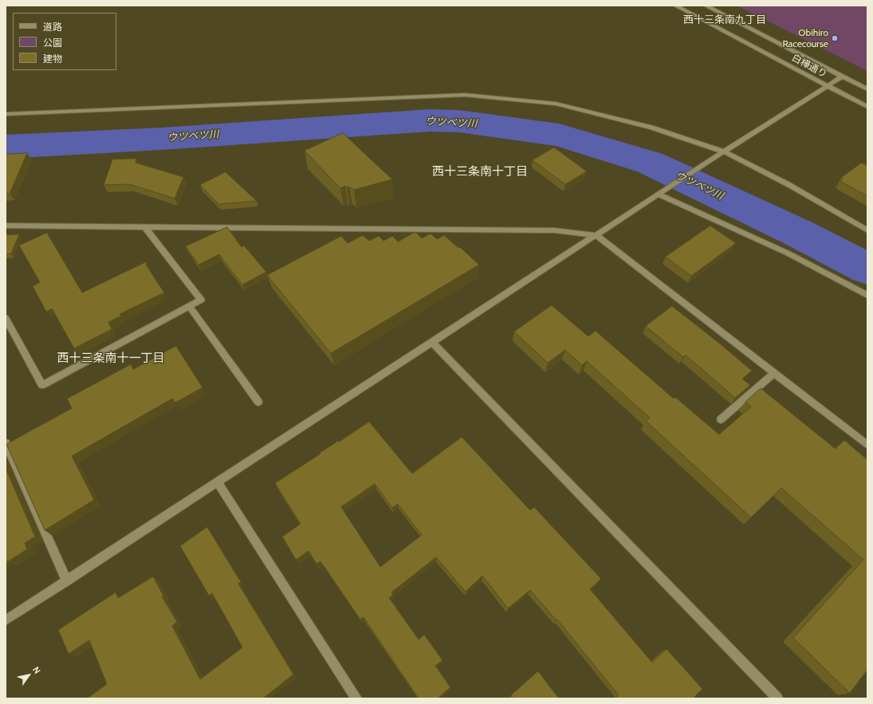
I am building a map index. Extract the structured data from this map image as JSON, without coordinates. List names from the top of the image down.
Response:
{
  "streets": {
    "street": ["白樺通り"]
  },
  "districts": ["西十三条南九丁目", "西十三条南十丁目", "西十三条南十一丁目"],
  "water": ["ウツベツ川"],
  "places": ["Obihiro Racecourse"],
  "legend": ["道路", "公園", "建物"],
  "north": "top right"
}
